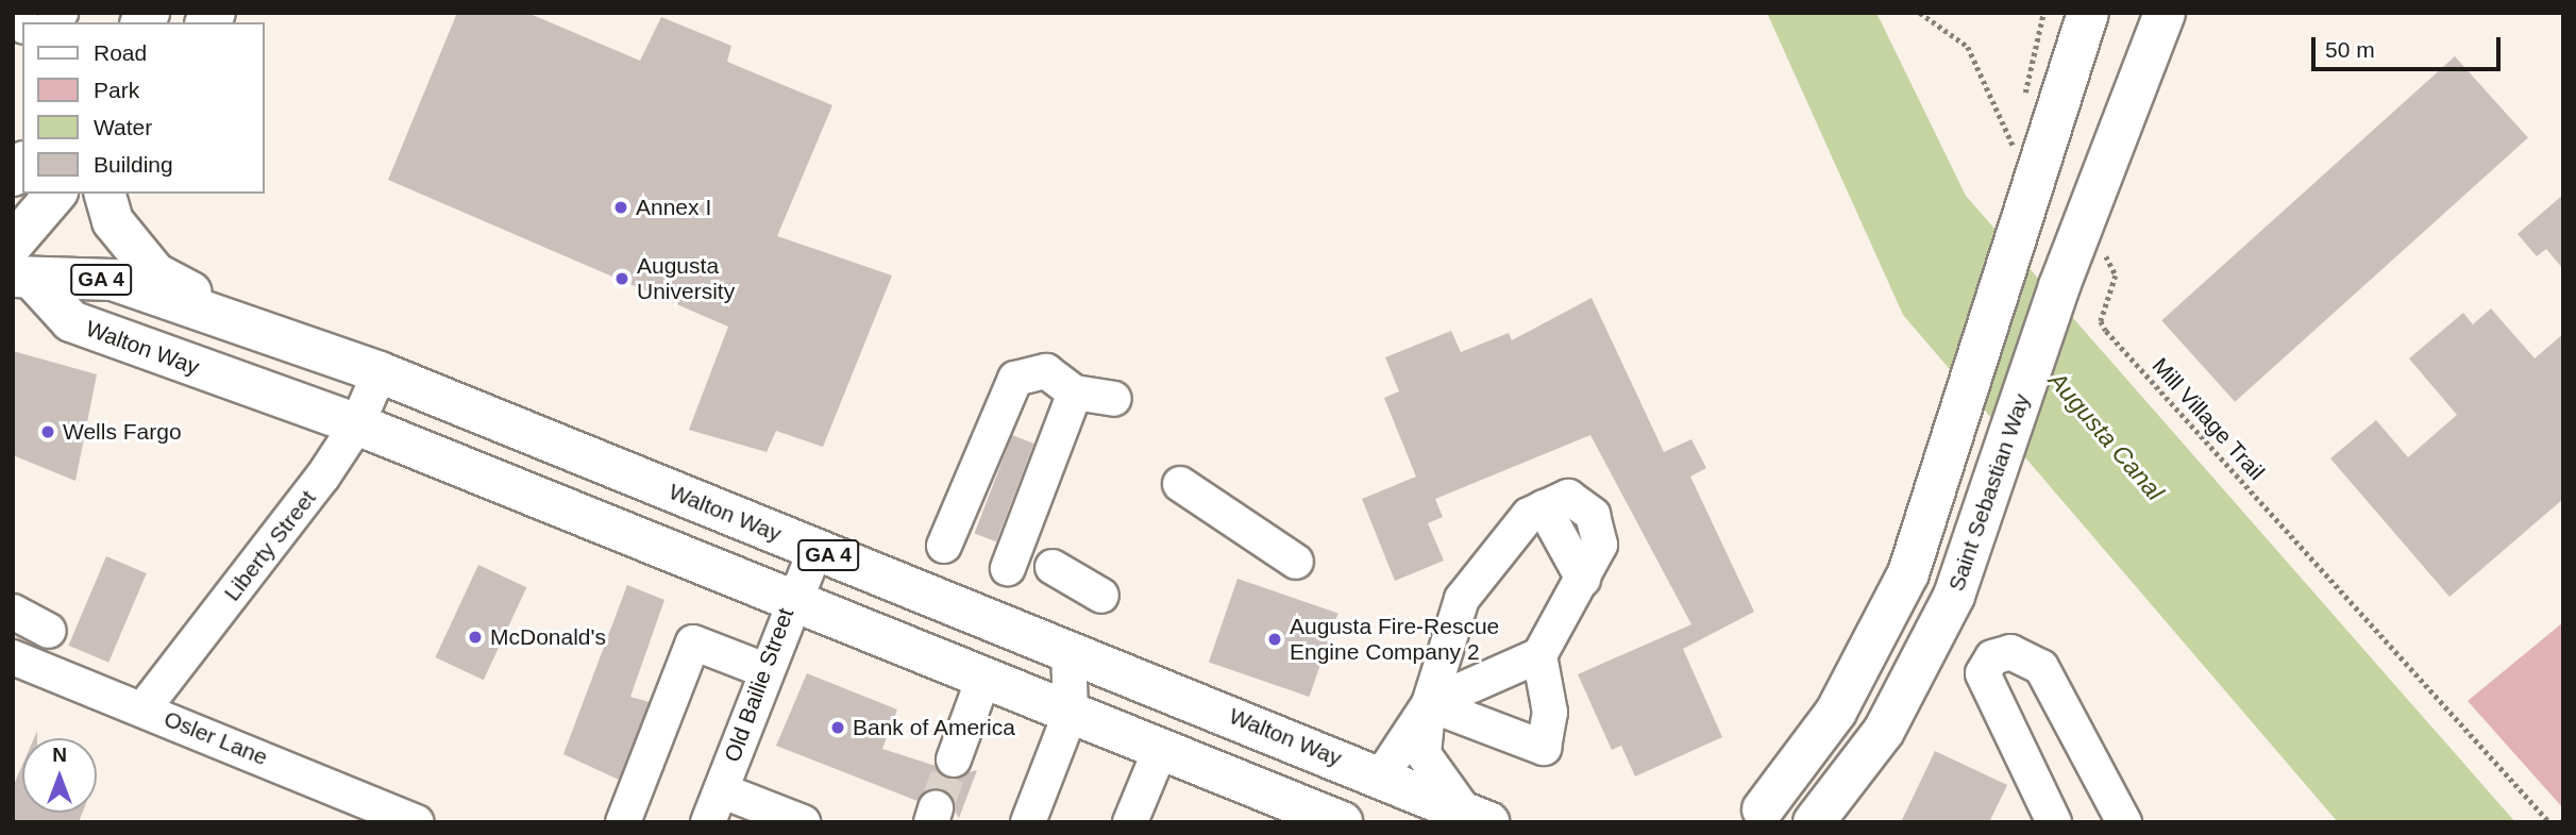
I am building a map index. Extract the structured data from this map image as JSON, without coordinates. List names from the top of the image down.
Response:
{
  "streets": {
    "main road": ["GA 4", "Walton Way", "Saint Sebastian Way"],
    "street": ["Liberty Street", "Old Bailie Street", "Osler Lane"],
    "path": ["Mill Village Trail"]
  },
  "crossings": [
    ["Walton Way", "Liberty Street"],
    ["Walton Way", "Old Bailie Street"],
    ["Liberty Street", "Osler Lane"]
  ],
  "water": ["Augusta Canal"],
  "places": [
    "Annex I",
    "Augusta University",
    "Wells Fargo",
    "McDonald's",
    "Augusta Fire-Rescue Engine Company 2",
    "Bank of America"
  ],
  "legend": [
    "Road",
    "Park",
    "Water",
    "Building"
  ],
  "scale_bar": "50 m",
  "north": "top"
}
